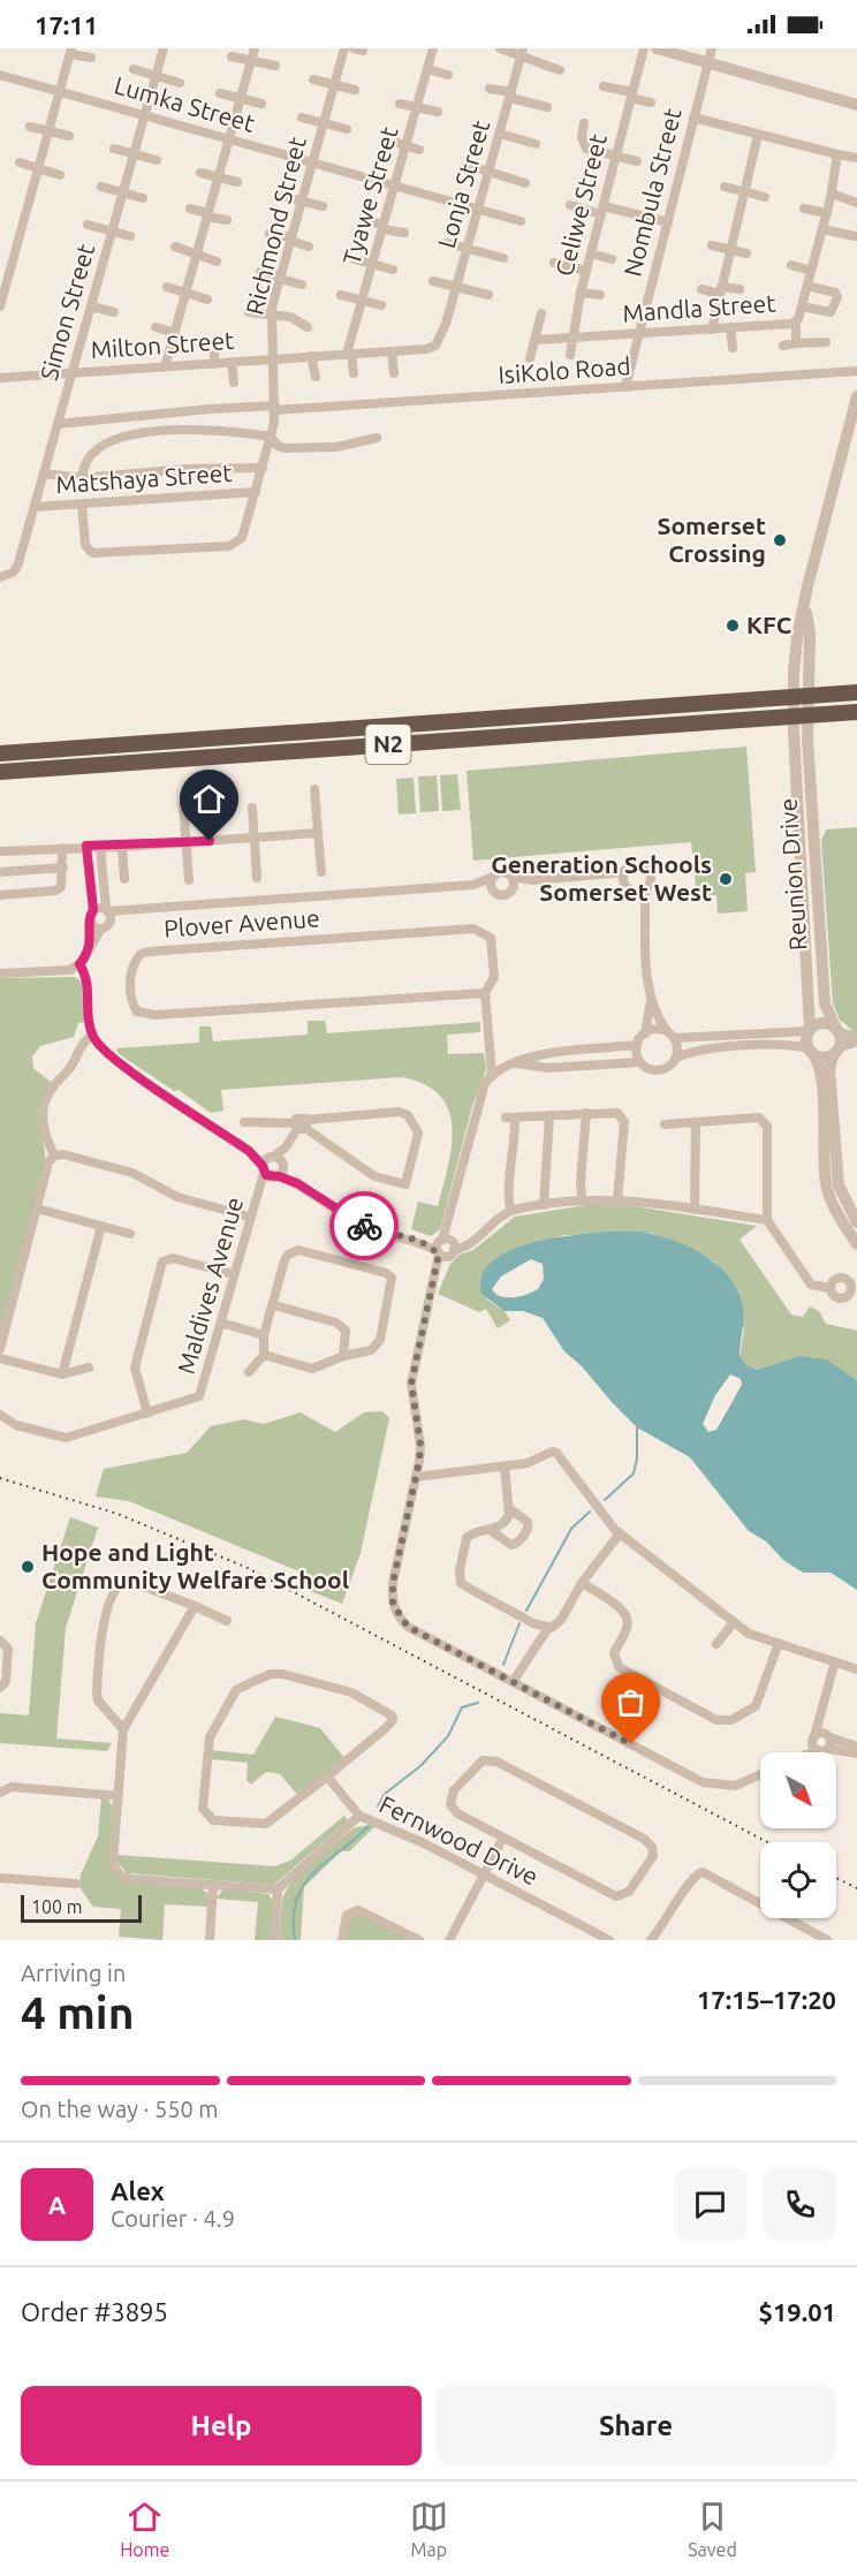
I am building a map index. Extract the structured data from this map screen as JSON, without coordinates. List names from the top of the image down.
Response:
{
  "streets": {
    "highway": ["N2"],
    "street": [
      "Lumka Street",
      "Lonja Street",
      "Nombula Street",
      "Tyawe Street",
      "Celiwe Street",
      "Richmond Street",
      "Mandla Street",
      "Simon Street",
      "Milton Street",
      "IsiKolo Road",
      "Matshaya Street",
      "Reunion Drive",
      "Plover Avenue",
      "Maldives Avenue",
      "Fernwood Drive"
    ]
  },
  "crossings": [
    ["Lumka Street", "Lonja Street"],
    ["Lumka Street", "Tyawe Street"],
    ["Lumka Street", "Richmond Street"],
    ["Lumka Street", "Simon Street"],
    ["Lonja Street", "Milton Street"],
    ["Nombula Street", "Mandla Street"],
    ["Nombula Street", "IsiKolo Road"],
    ["Tyawe Street", "Milton Street"],
    ["Celiwe Street", "Mandla Street"],
    ["Richmond Street", "Milton Street"],
    ["Richmond Street", "IsiKolo Road"],
    ["Richmond Street", "Matshaya Street"],
    ["Simon Street", "Milton Street"],
    ["Simon Street", "IsiKolo Road"],
    ["Simon Street", "Matshaya Street"],
    ["N2", "Reunion Drive"]
  ],
  "places": [
    "Somerset Crossing",
    "KFC",
    "Generation Schools Somerset West",
    "Hope and Light Community Welfare School"
  ],
  "scale_bar": "100 m",
  "north": "bottom right",
  "page": {
    "status": "17:11",
    "scale": "100 m",
    "heading": ["4 min", "Arriving in", "17:15–17:20"],
    "panel": [
      "Alex",
      "Courier · 4.9",
      "Order #3895",
      "$19.01"
    ],
    "bar": "On the way · 550 m",
    "round": "A",
    "buttons": ["Help", "Share"],
    "tabs": ["Home", "Map", "Saved"]
  }
}
